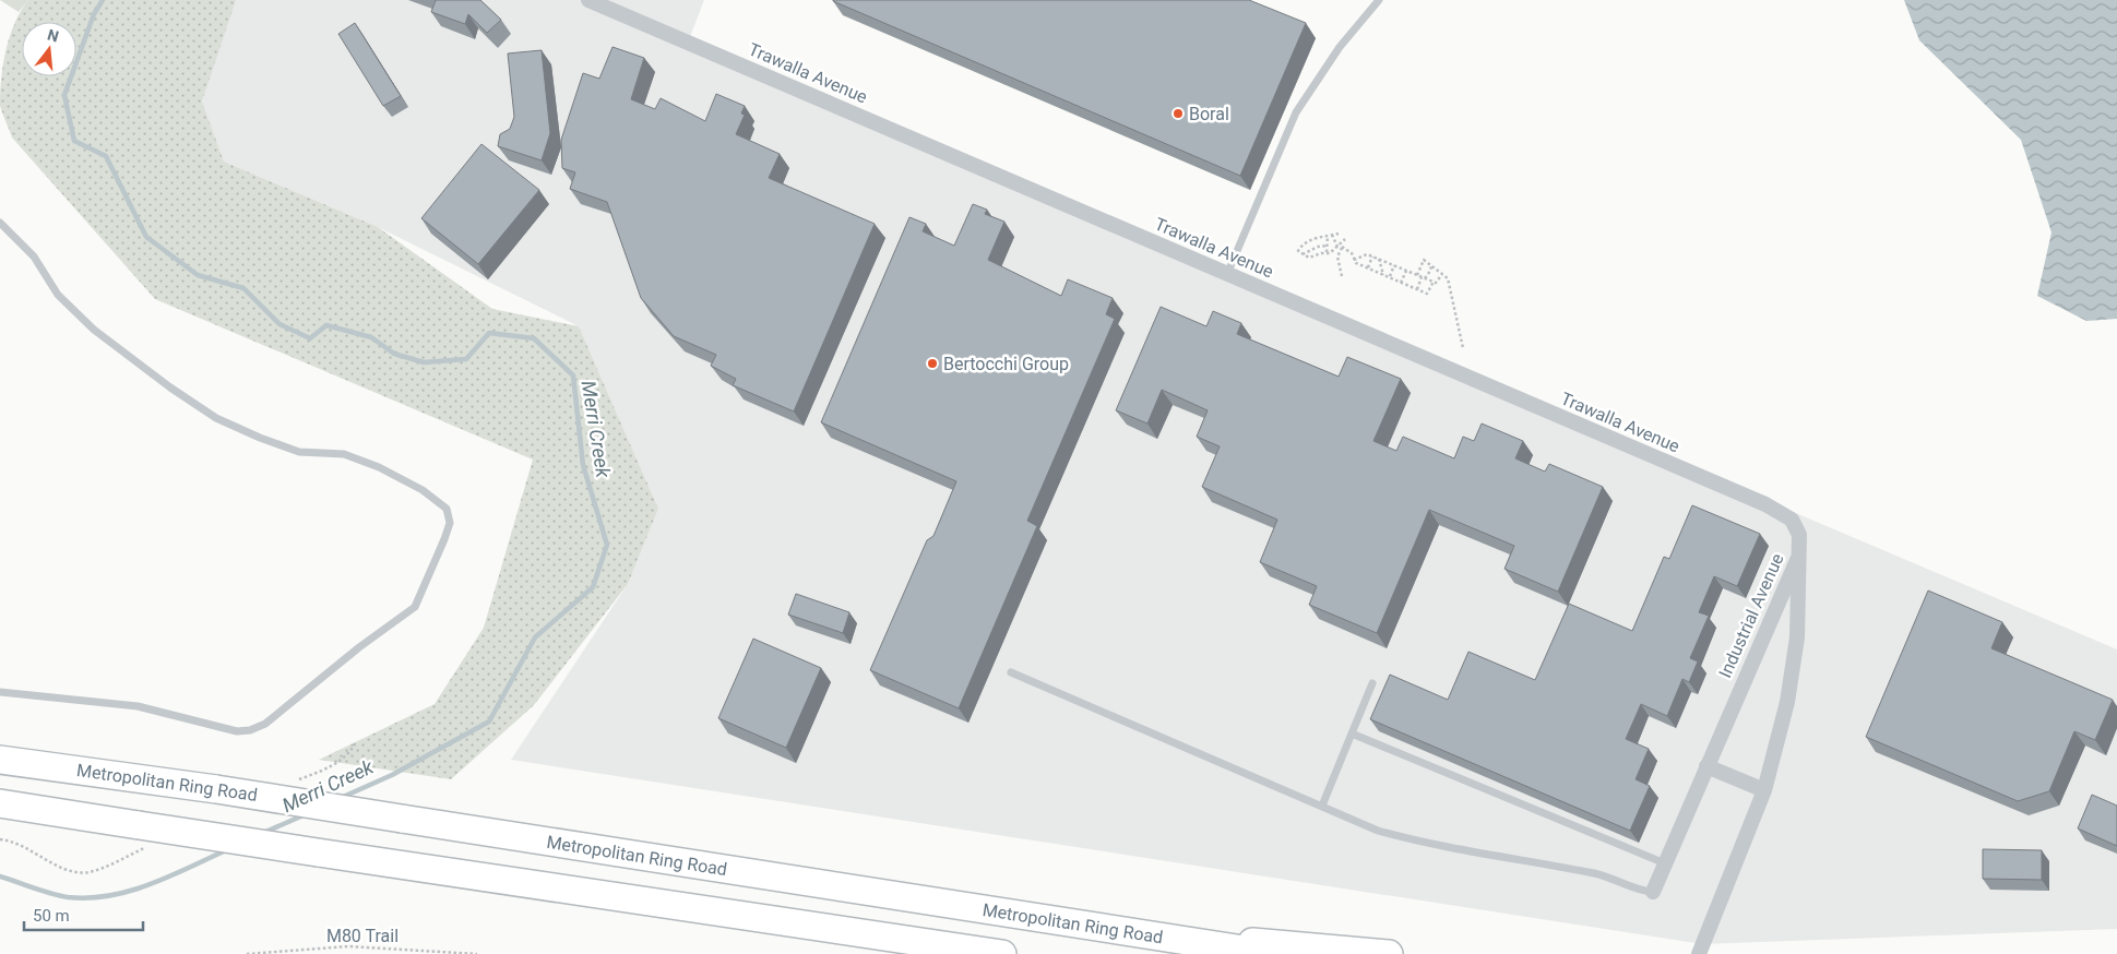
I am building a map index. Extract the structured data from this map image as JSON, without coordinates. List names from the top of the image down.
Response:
{
  "streets": {
    "highway": ["Metropolitan Ring Road"],
    "street": ["Trawalla Avenue", "Industrial Avenue"],
    "path": ["M80 Trail"]
  },
  "crossings": [
    ["Trawalla Avenue", "Industrial Avenue"]
  ],
  "water": ["Merri Creek"],
  "places": ["Boral", "Bertocchi Group"],
  "scale_bar": "50 m",
  "north": "top"
}
